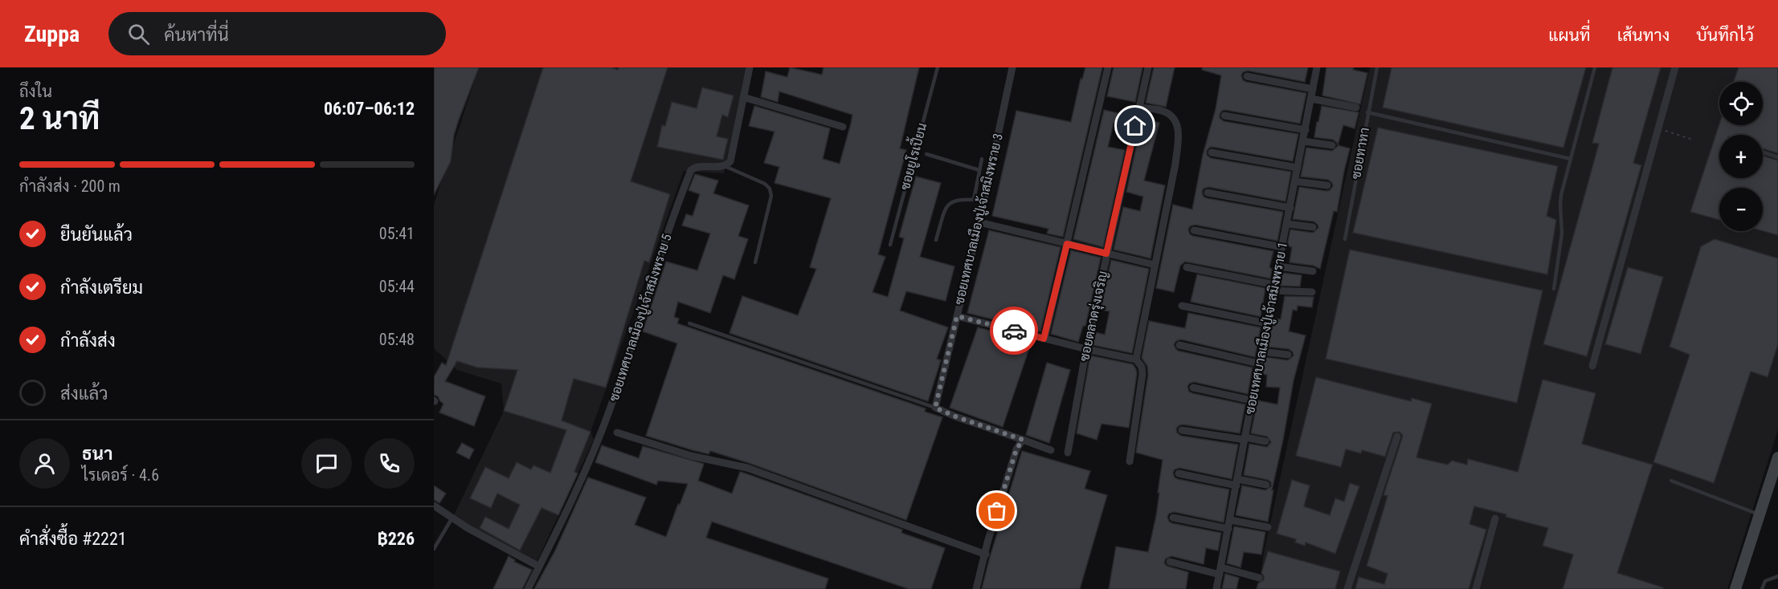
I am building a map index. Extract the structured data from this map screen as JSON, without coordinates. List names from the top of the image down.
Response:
{
  "streets": {
    "street": [
      "ซอยเทศบาลเมืองปู่เจ้าสมิงพราย 3",
      "ซอยตลาดรุ่งเจริญ",
      "ซอยเทศบาลเมืองปู่เจ้าสมิงพราย 5",
      "ซอยเทศบาลเมืองปู่เจ้าสมิงพราย 1"
    ],
    "lane": ["ซอยทาทา", "ซอยยูโรเปี้ยน"]
  },
  "page": {
    "header": "Zuppa",
    "search": "ค้นหาที่นี่",
    "nav": ["แผนที่", "เส้นทาง", "บันทึกไว้"],
    "heading": ["2 นาที", "ถึงใน", "06:07–06:12"],
    "panel": [
      "ธนา",
      "ไรเดอร์ · 4.6",
      "คำสั่งซื้อ #2221",
      "฿226"
    ],
    "map_buttons": ["+", "−"],
    "bar": "กำลังส่ง · 200 m",
    "list": [
      ["ยืนยันแล้ว", "05:41"],
      ["กำลังเตรียม", "05:44"],
      ["กำลังส่ง", "05:48"],
      "ส่งแล้ว"
    ]
  }
}
